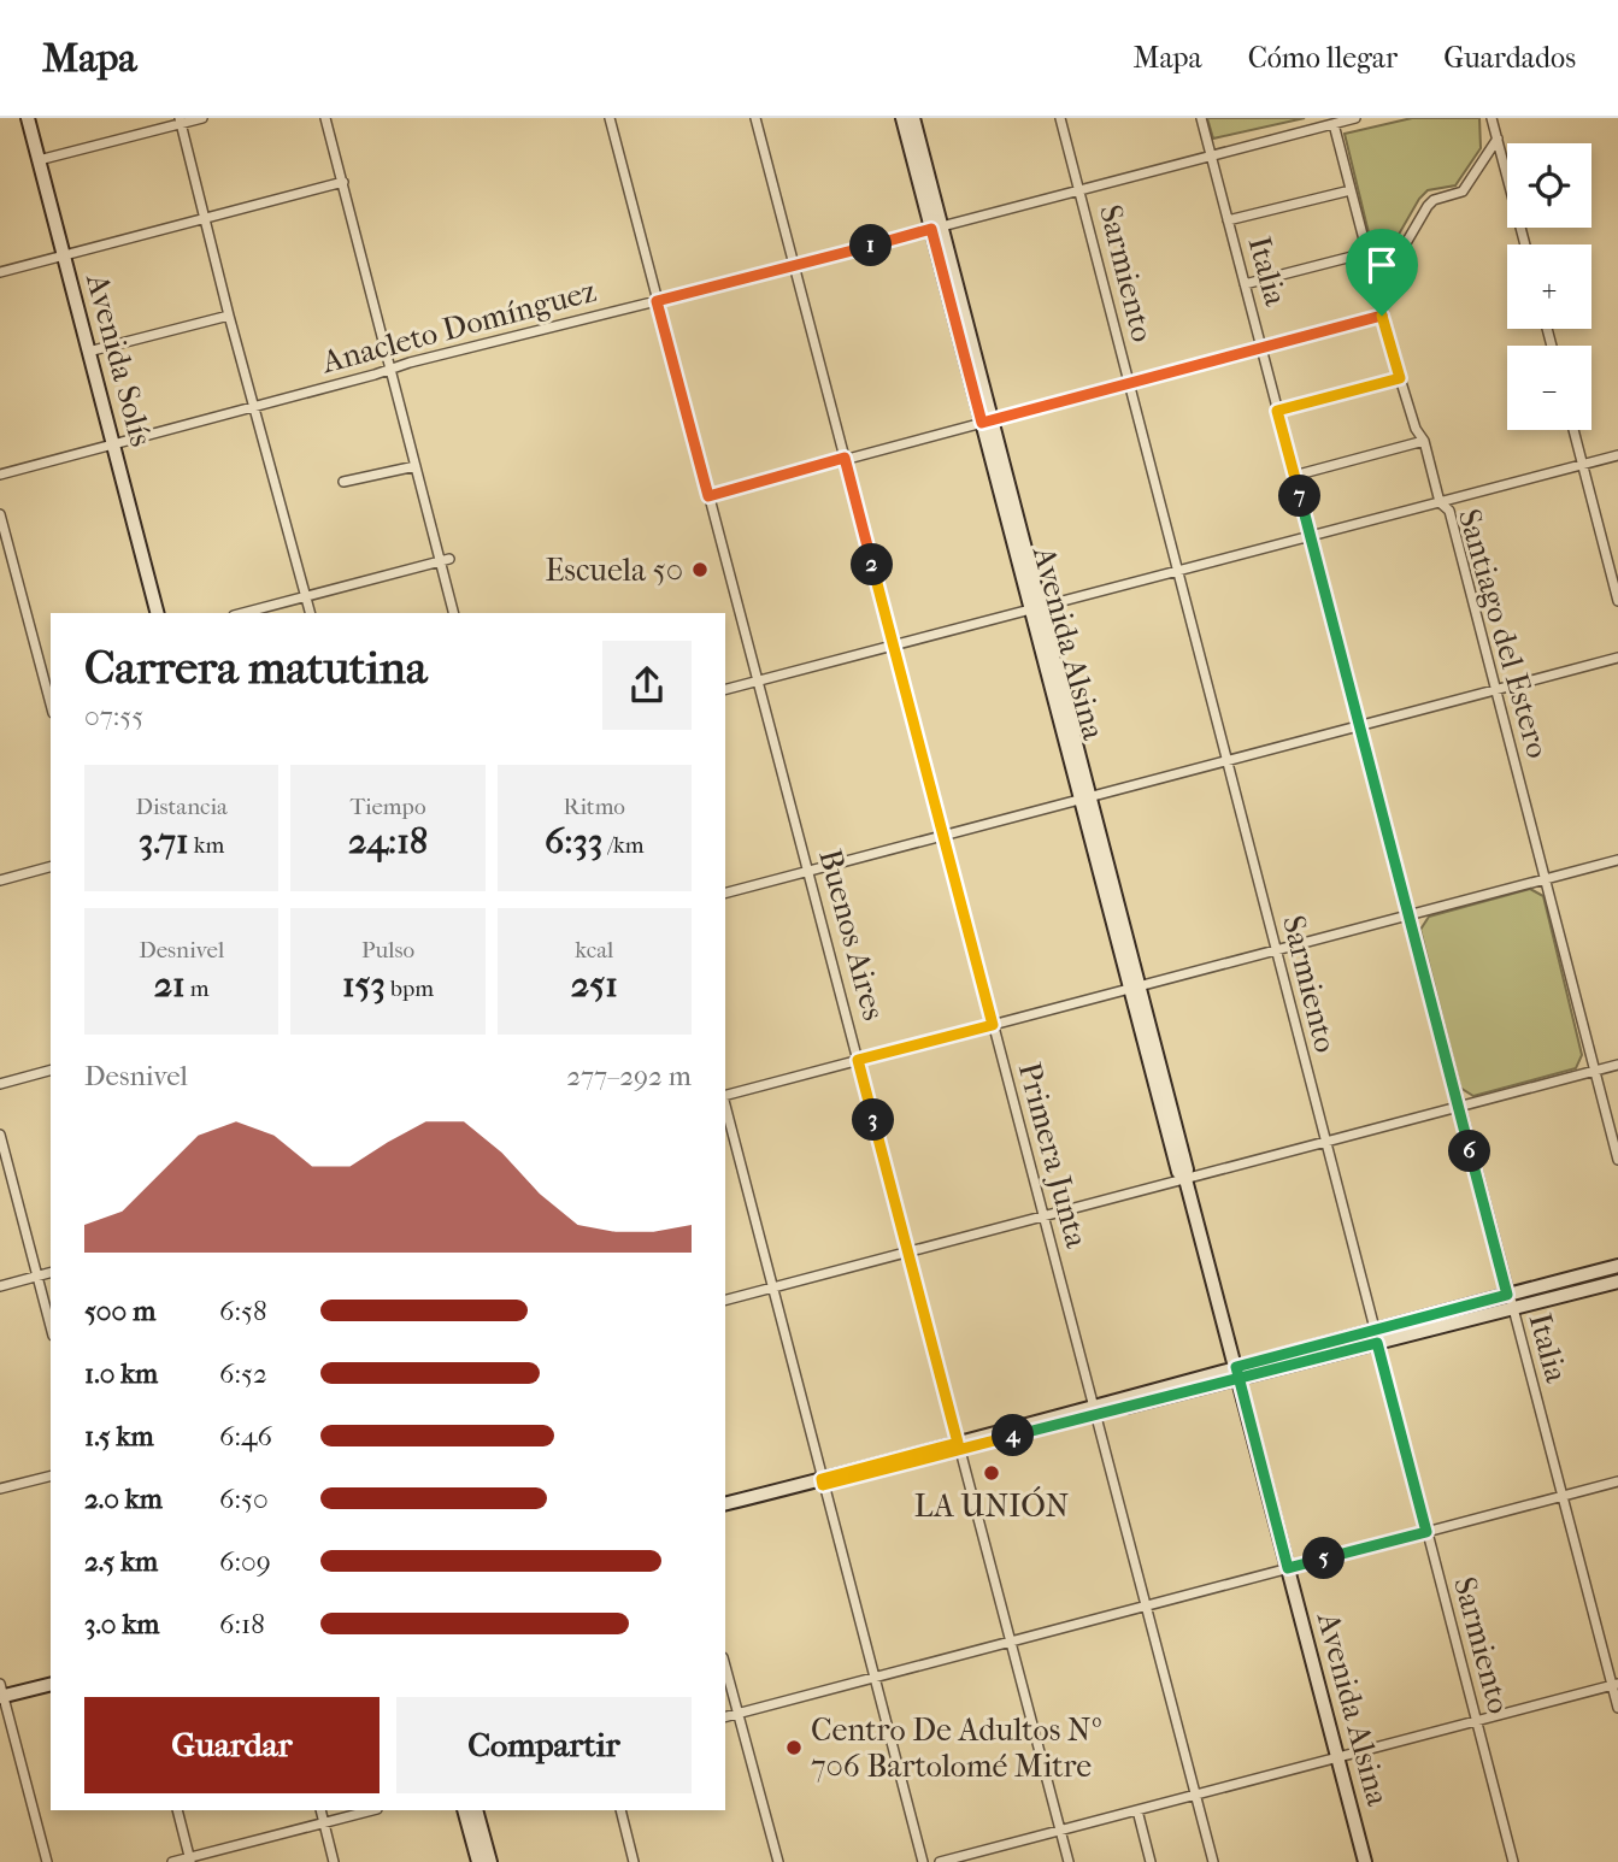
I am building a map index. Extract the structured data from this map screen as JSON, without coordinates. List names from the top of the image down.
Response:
{
  "streets": {
    "street": [
      "Italia",
      "Sarmiento",
      "Anacleto Domínguez",
      "Avenida Solís",
      "Santiago del Estero",
      "Avenida Alsina",
      "Buenos Aires",
      "Primera Junta"
    ]
  },
  "crossings": [
    ["Italia", "Anacleto Domínguez"],
    ["Sarmiento", "Anacleto Domínguez"],
    ["Anacleto Domínguez", "Avenida Solís"],
    ["Anacleto Domínguez", "Santiago del Estero"],
    ["Anacleto Domínguez", "Avenida Alsina"],
    ["Anacleto Domínguez", "Buenos Aires"],
    ["Anacleto Domínguez", "Primera Junta"]
  ],
  "places": ["Escuela 50", "LA UNIÓN", "Centro De Adultos Nº 706 Bartolomé Mitre"],
  "page": {
    "header": "Mapa",
    "nav": ["Mapa", "Cómo llegar", "Guardados"],
    "map_buttons": ["+", "−"],
    "pins": [
      "1",
      "7",
      "2",
      "3",
      "6",
      "4",
      "5"
    ],
    "heading": ["Carrera matutina", "07:55"],
    "stats": [
      ["Distancia", "3.71 km"],
      ["Tiempo", "24:18"],
      ["Ritmo", "6:33 /km"],
      ["Desnivel", "21 m"],
      ["Pulso", "153 bpm"],
      ["kcal", "251"]
    ],
    "chart": ["Desnivel", "277–292 m"],
    "list": [
      {
        "name": "500 m",
        "note": "6:58"
      },
      {
        "name": "1.0 km",
        "note": "6:52"
      },
      {
        "name": "1.5 km",
        "note": "6:46"
      },
      {
        "name": "2.0 km",
        "note": "6:50"
      },
      {
        "name": "2.5 km",
        "note": "6:09"
      },
      {
        "name": "3.0 km",
        "note": "6:18"
      }
    ],
    "buttons": ["Guardar", "Compartir"]
  }
}
